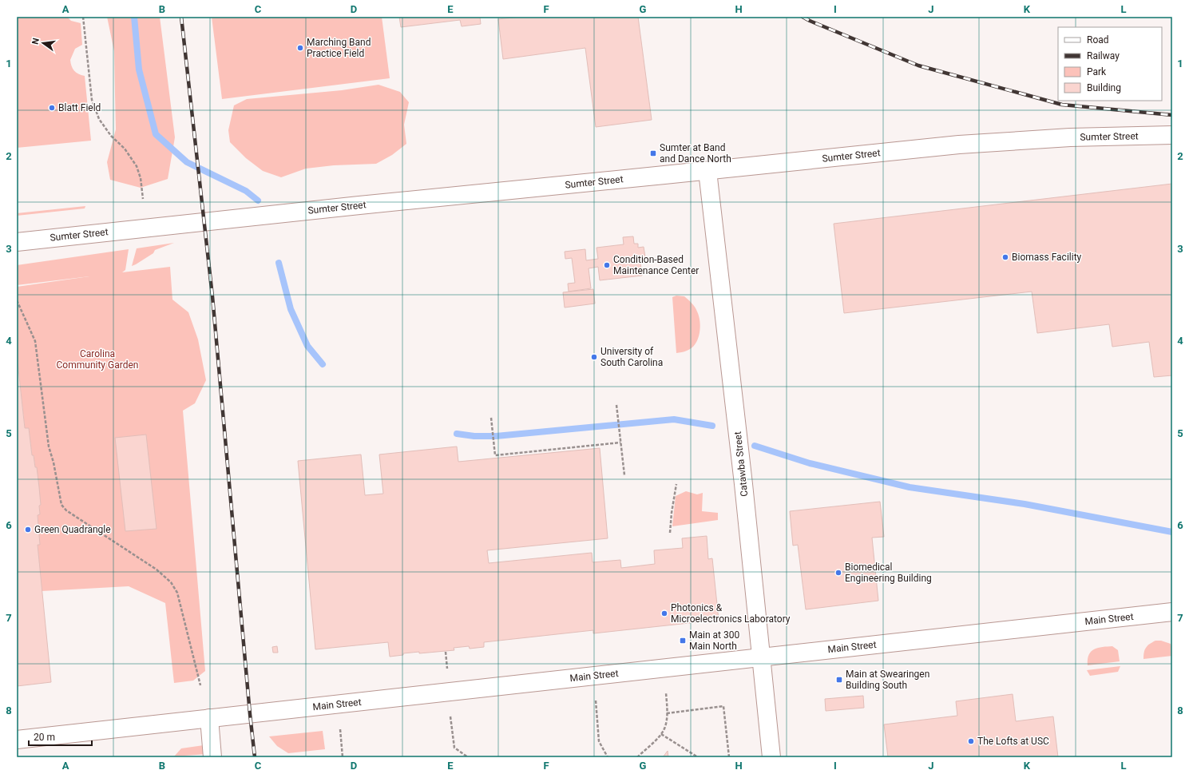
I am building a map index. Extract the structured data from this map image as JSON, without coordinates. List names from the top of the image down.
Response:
{
  "streets": {
    "street": ["Sumter Street", "Catawba Street", "Main Street"]
  },
  "crossings": [
    ["Sumter Street", "Catawba Street"],
    ["Catawba Street", "Main Street"]
  ],
  "parks": ["Carolina Community Garden"],
  "places": {
    "other": [
      "Marching Band Practice Field",
      "Blatt Field",
      "Biomass Facility",
      "Condition-Based Maintenance Center",
      "University of South Carolina",
      "Green Quadrangle",
      "Biomedical Engineering Building",
      "Photonics & Microelectronics Laboratory",
      "The Lofts at USC"
    ],
    "transit": ["Sumter at Band and Dance North", "Main at 300 Main North", "Main at Swearingen Building South"]
  },
  "legend": [
    "Road",
    "Railway",
    "Park",
    "Building"
  ],
  "scale_bar": "20 m",
  "north": "left",
  "grid": {
    "columns": [
      "A",
      "B",
      "C",
      "D",
      "E",
      "F",
      "G",
      "H",
      "I",
      "J",
      "K",
      "L"
    ],
    "rows": [
      "1",
      "2",
      "3",
      "4",
      "5",
      "6",
      "7",
      "8"
    ]
  }
}
